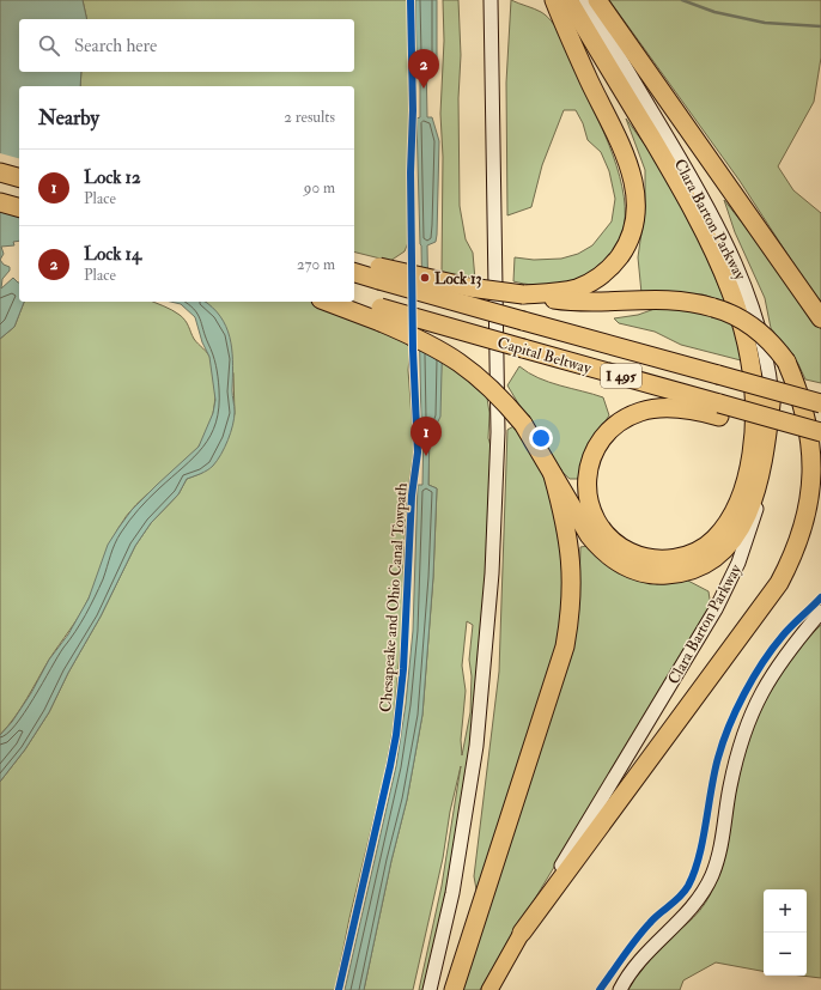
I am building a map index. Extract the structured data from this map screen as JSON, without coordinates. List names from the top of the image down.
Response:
{
  "streets": {
    "highway": ["Capital Beltway", "I 495"],
    "main road": ["Clara Barton Parkway"],
    "cycle path": ["Chesapeake and Ohio Canal Towpath"]
  },
  "places": ["Lock 13"],
  "page": {
    "search": "Search here",
    "pins": ["2", "1"],
    "heading": ["Nearby", "2 results"],
    "list": [
      {
        "mark": "1",
        "name": "Lock 12",
        "note": "Place",
        "value": "90 m"
      },
      {
        "mark": "2",
        "name": "Lock 14",
        "note": "Place",
        "value": "270 m"
      }
    ],
    "map_buttons": ["+", "−"]
  }
}
